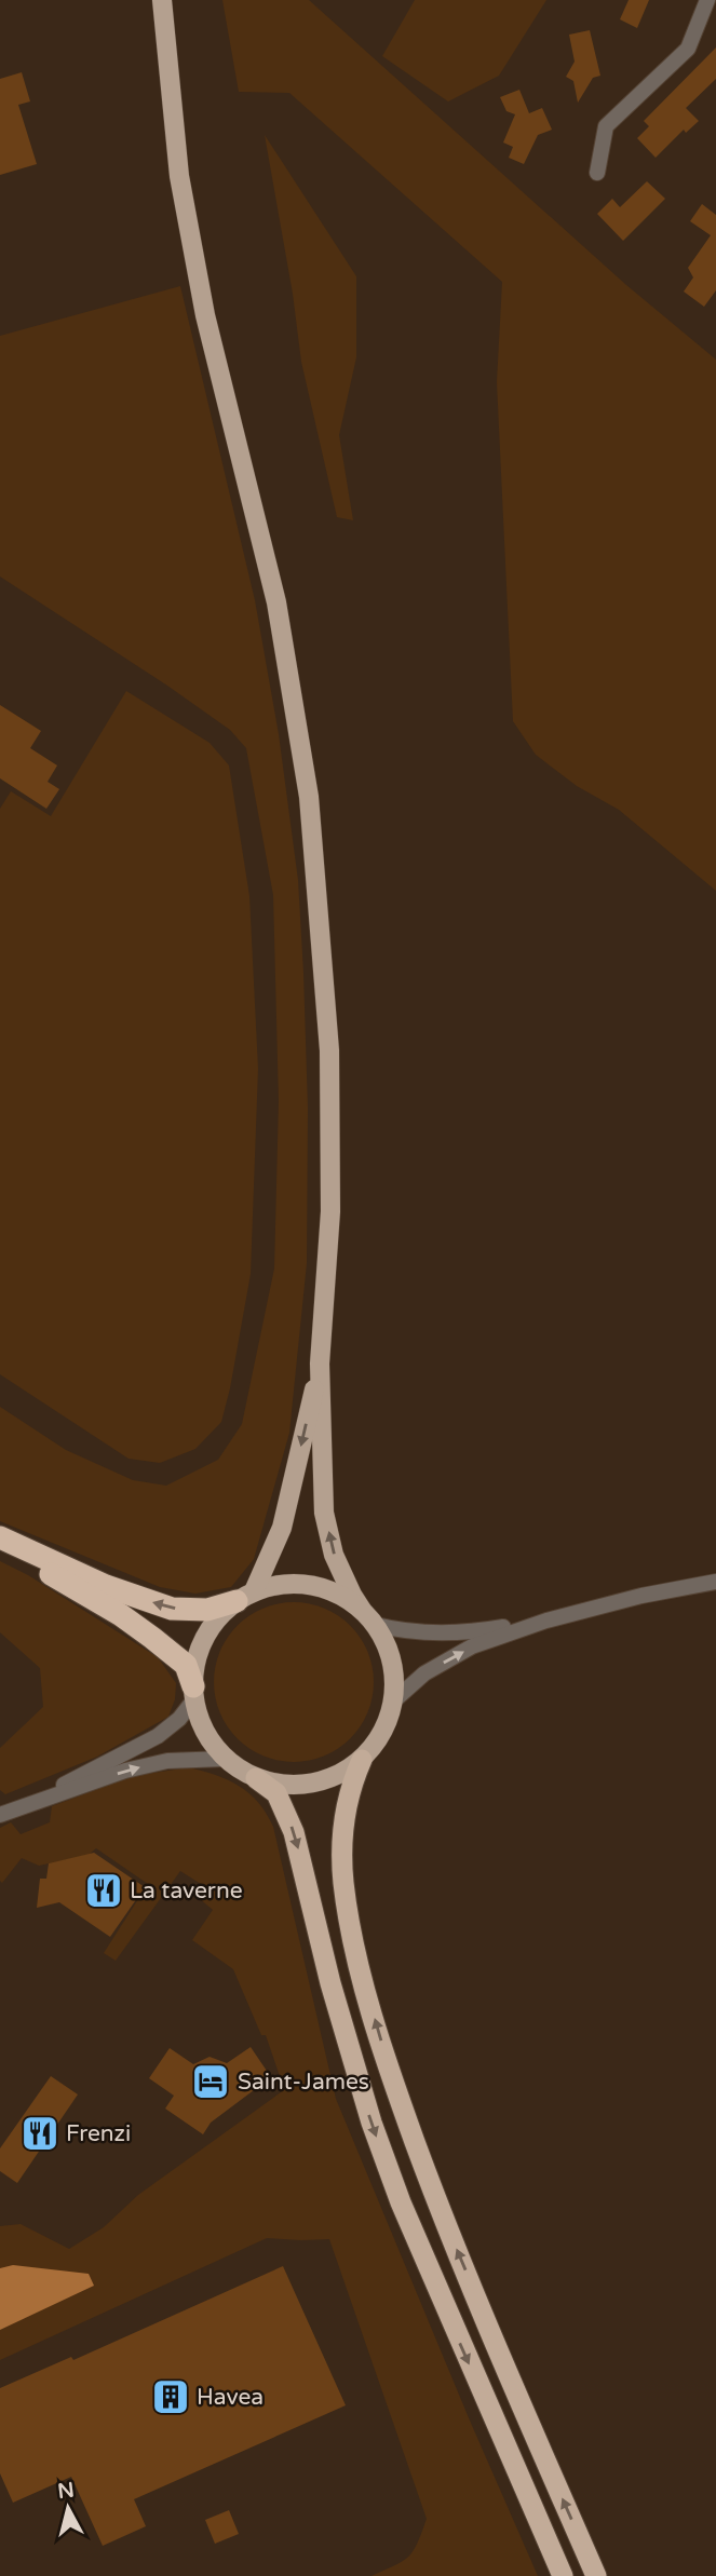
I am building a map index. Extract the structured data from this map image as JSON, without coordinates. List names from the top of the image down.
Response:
{
  "places": {
    "restaurant": ["La taverne", "Frenzi"],
    "hotel": ["Saint-James"],
    "building": ["Havea"]
  },
  "north": "top"
}
